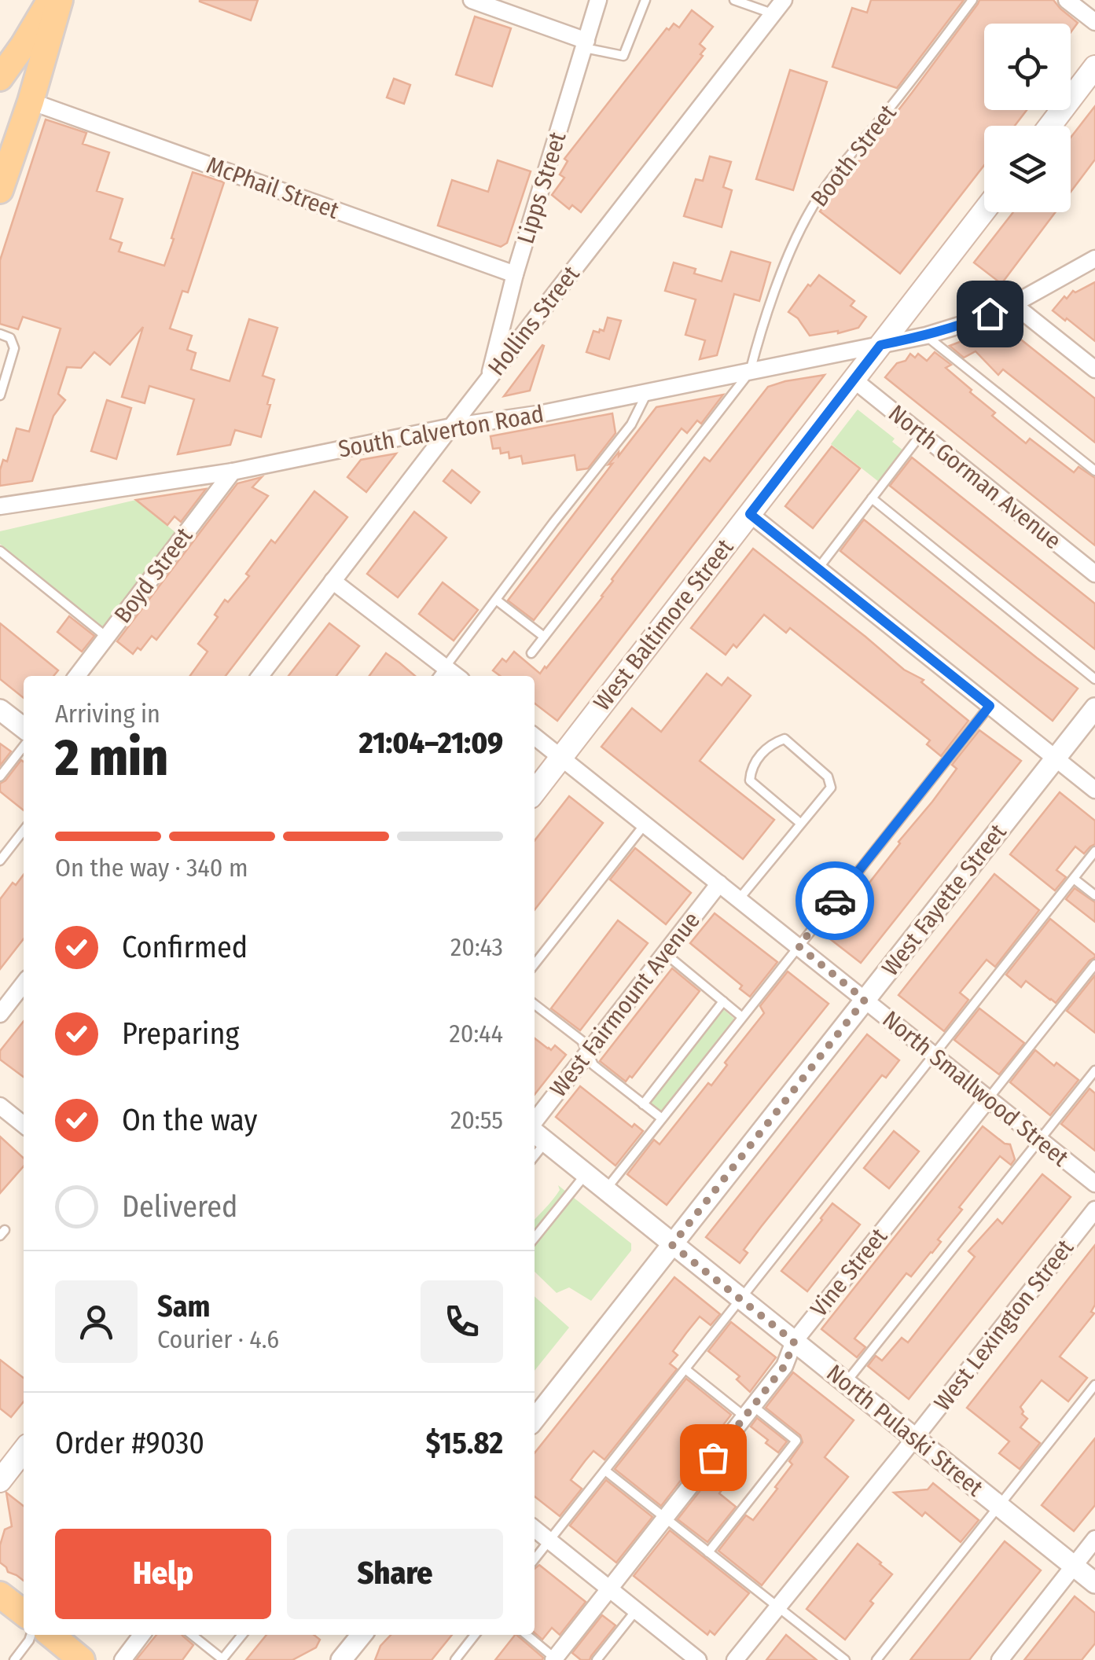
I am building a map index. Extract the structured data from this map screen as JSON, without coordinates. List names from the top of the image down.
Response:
{
  "streets": {
    "main road": ["West Baltimore Street"],
    "street": [
      "McPhail Street",
      "Lipps Street",
      "Hollins Street",
      "South Calverton Road",
      "North Gorman Avenue",
      "Boyd Street",
      "West Fayette Street",
      "West Fairmount Avenue",
      "North Smallwood Street",
      "Vine Street",
      "West Lexington Street",
      "North Pulaski Street"
    ],
    "lane": ["Booth Street"]
  },
  "crossings": [
    ["Booth Street", "South Calverton Road"],
    ["McPhail Street", "Lipps Street"],
    ["Lipps Street", "Hollins Street"],
    ["Hollins Street", "South Calverton Road"],
    ["South Calverton Road", "Boyd Street"],
    ["South Calverton Road", "West Baltimore Street"],
    ["North Gorman Avenue", "West Baltimore Street"],
    ["West Baltimore Street", "North Smallwood Street"],
    ["West Fayette Street", "North Smallwood Street"],
    ["West Fayette Street", "North Pulaski Street"],
    ["West Fairmount Avenue", "North Smallwood Street"],
    ["West Fairmount Avenue", "North Pulaski Street"],
    ["North Smallwood Street", "Vine Street"],
    ["Vine Street", "North Pulaski Street"],
    ["West Lexington Street", "North Pulaski Street"]
  ],
  "page": {
    "heading": ["2 min", "Arriving in", "21:04–21:09"],
    "panel": [
      "Sam",
      "Courier · 4.6",
      "Order #9030",
      "$15.82"
    ],
    "bar": "On the way · 340 m",
    "list": [
      ["Confirmed", "20:43"],
      ["Preparing", "20:44"],
      ["On the way", "20:55"],
      "Delivered"
    ],
    "buttons": ["Help", "Share"]
  }
}
